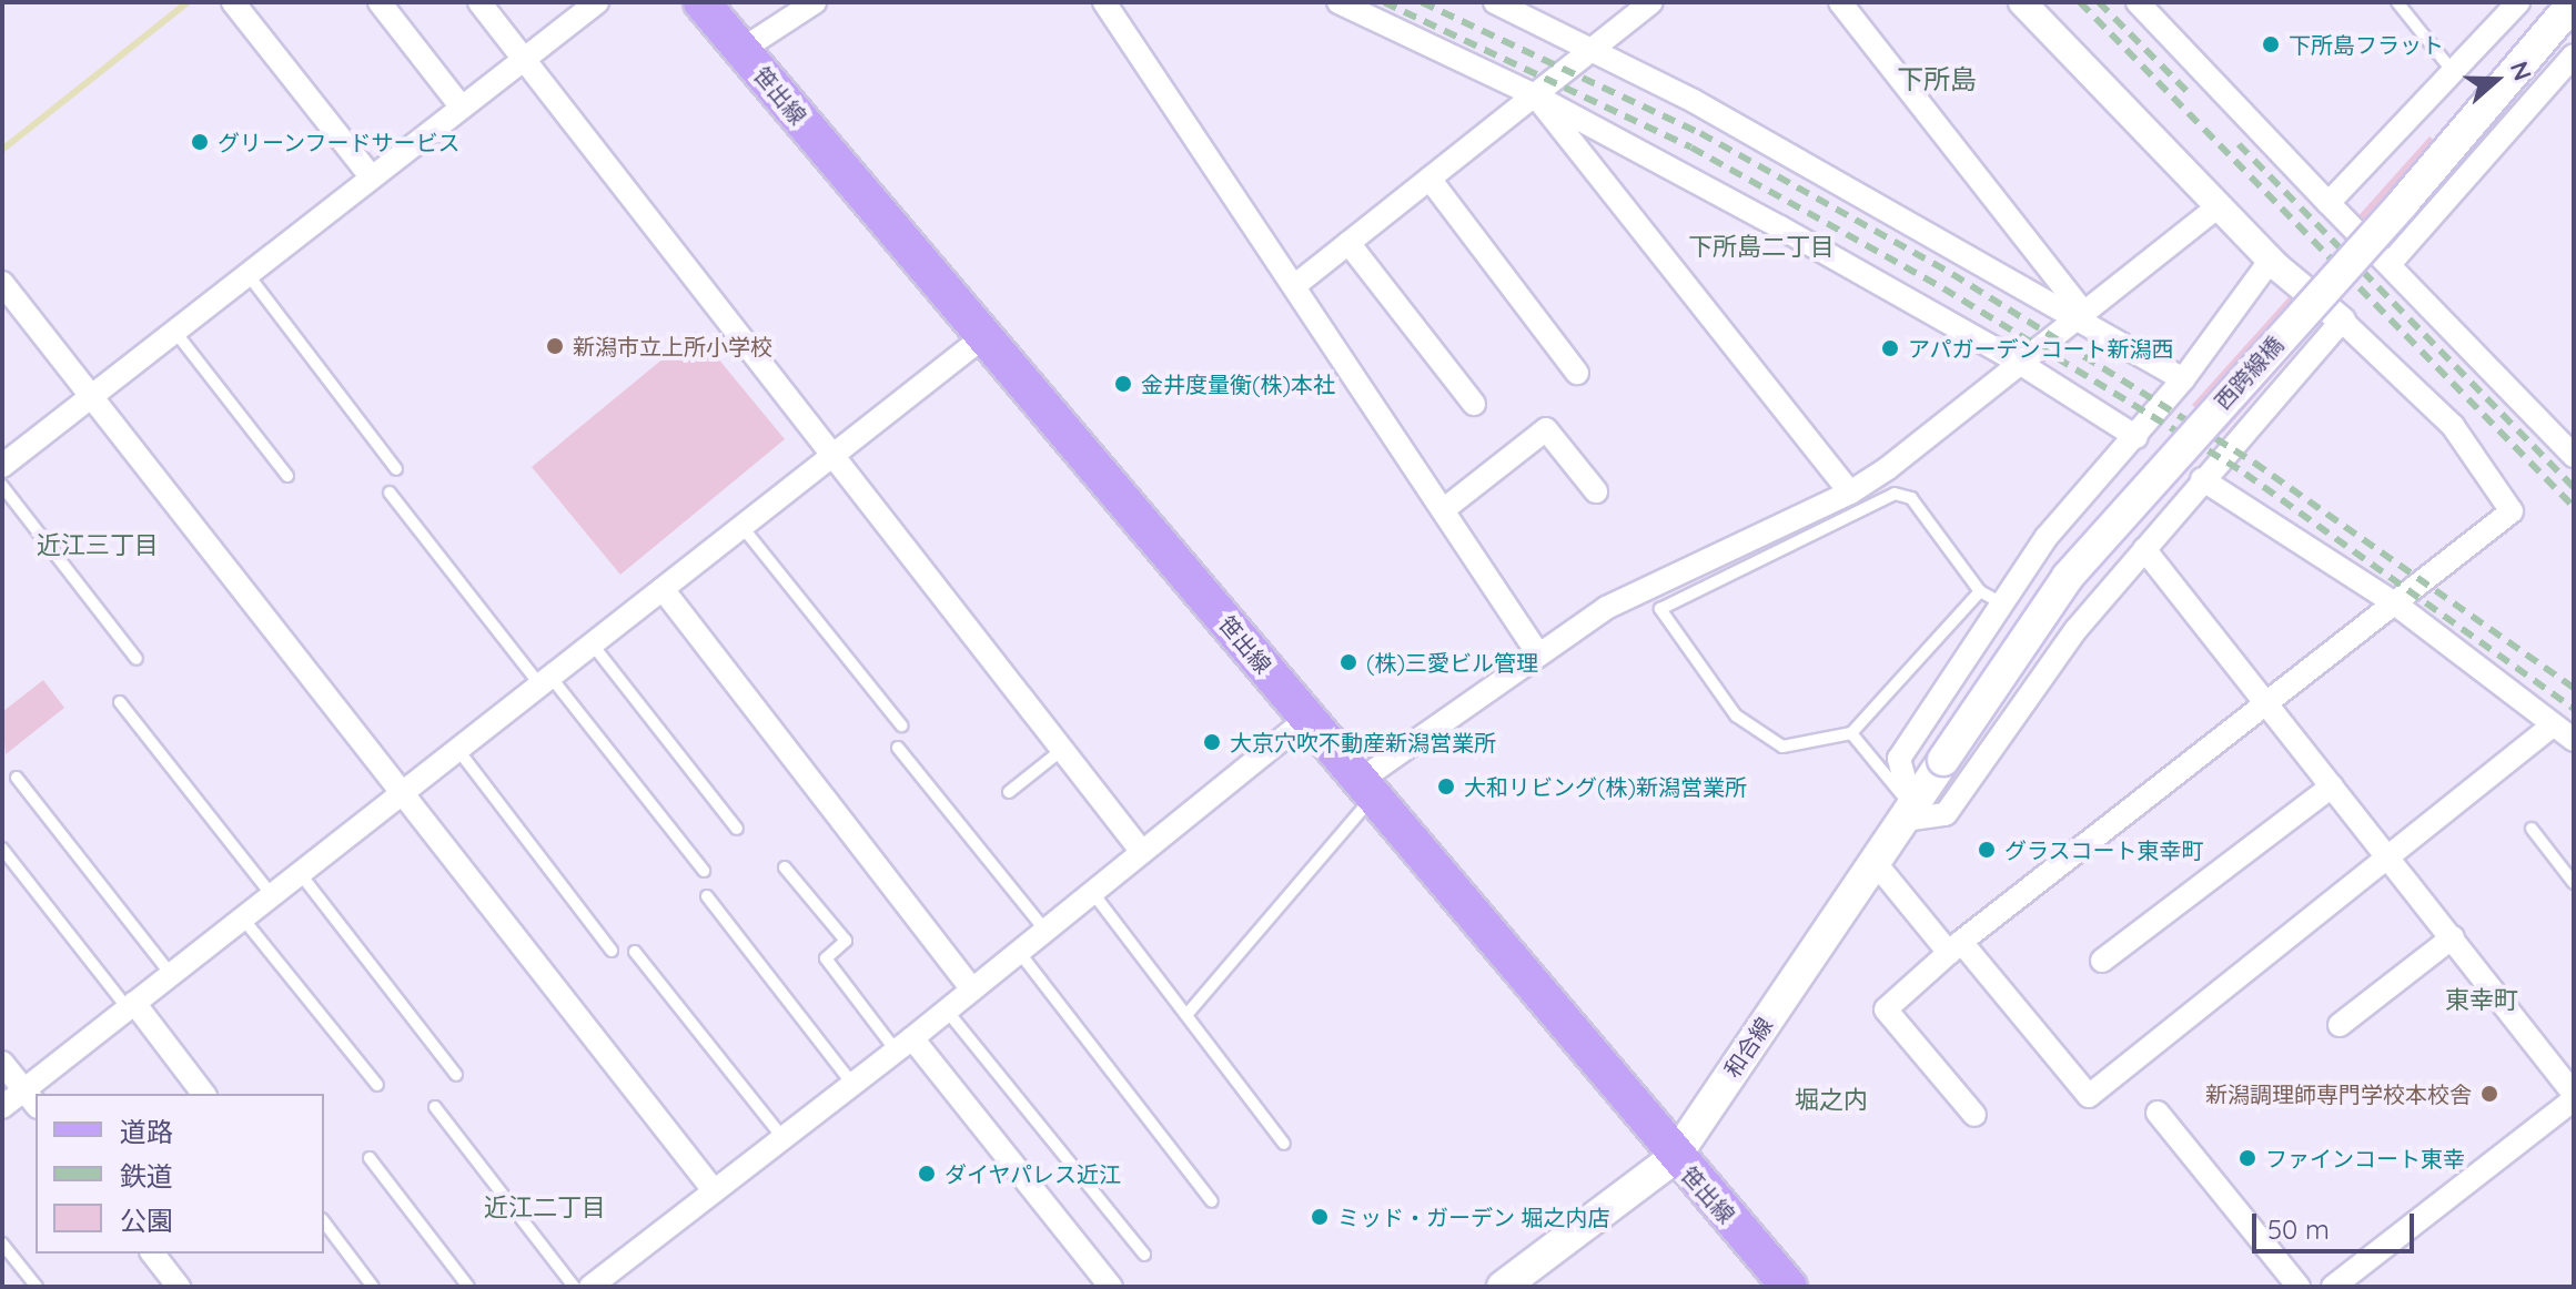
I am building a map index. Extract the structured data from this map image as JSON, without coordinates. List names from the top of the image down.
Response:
{
  "streets": {
    "main road": ["笹出線", "西跨線橋", "和合線"]
  },
  "crossings": [
    ["笹出線", "和合線"],
    ["西跨線橋", "和合線"]
  ],
  "districts": [
    "下所島",
    "下所島二丁目",
    "近江三丁目",
    "東幸町",
    "堀之内",
    "近江二丁目"
  ],
  "places": [
    "下所島フラット",
    "グリーンフードサービス",
    "新潟市立上所小学校",
    "アパガーデンコート新潟西",
    "金井度量衡(株)本社",
    "(株)三愛ビル管理",
    "大京穴吹不動産新潟営業所",
    "大和リビング(株)新潟営業所",
    "グラスコート東幸町",
    "新潟調理師専門学校本校舎",
    "ファインコート東幸",
    "ダイヤパレス近江",
    "ミッド・ガーデン 堀之内店"
  ],
  "legend": ["道路", "鉄道", "公園"],
  "scale_bar": "50 m",
  "north": "right"
}
